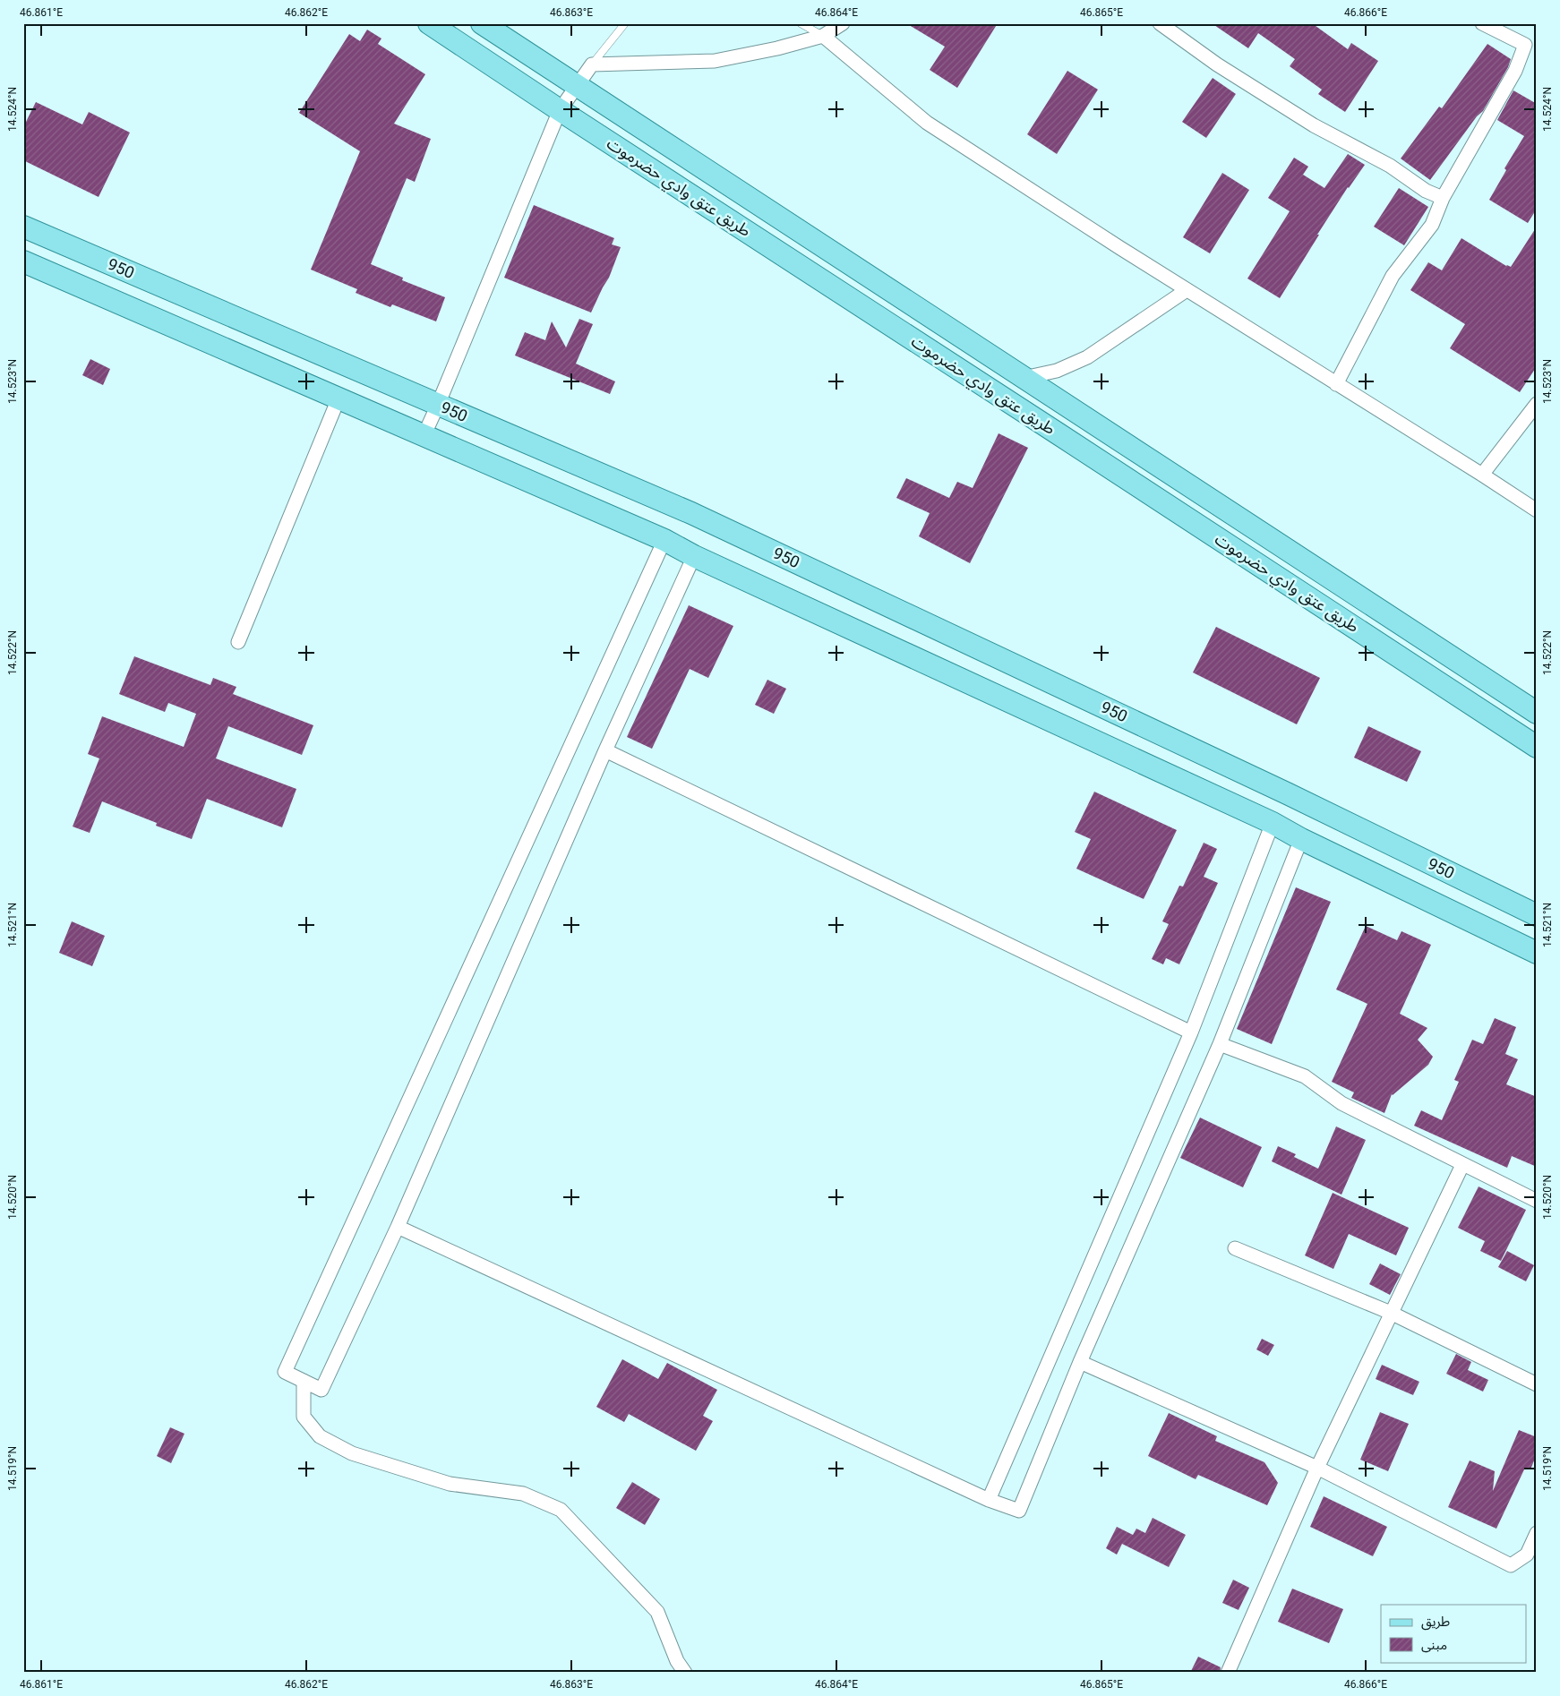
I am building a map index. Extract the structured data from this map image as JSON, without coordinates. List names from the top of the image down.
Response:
{
  "streets": {
    "main road": ["طريق عتق وادي حضرموت", "950"]
  },
  "legend": ["طريق", "مبنى"],
  "coordinates": [
    "46.861°E",
    "46.862°E",
    "46.863°E",
    "46.864°E",
    "46.865°E",
    "46.866°E",
    "14.524°N",
    "14.523°N",
    "14.522°N",
    "14.521°N",
    "14.520°N",
    "14.519°N"
  ]
}
